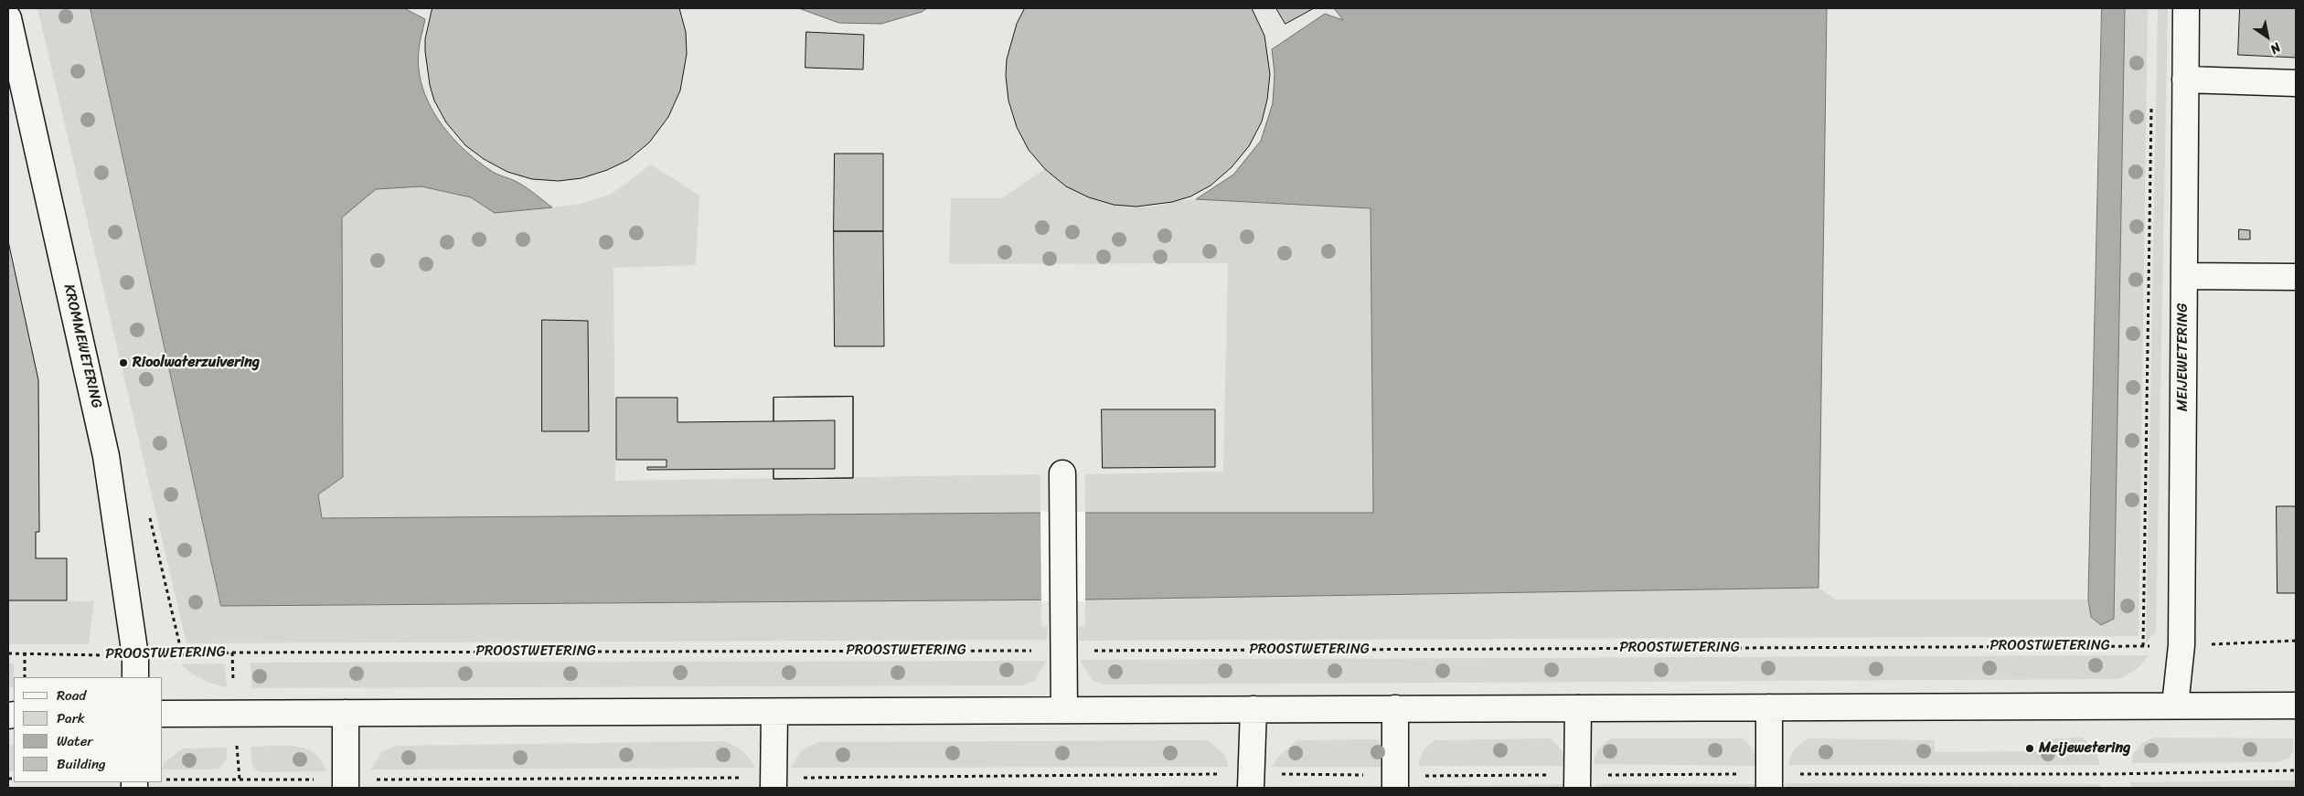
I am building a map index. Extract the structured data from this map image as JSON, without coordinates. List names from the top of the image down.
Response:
{
  "streets": {
    "street": ["KROMMEWETERING", "MEIJEWETERING"],
    "path": ["PROOSTWETERING"]
  },
  "crossings": [
    ["KROMMEWETERING", "PROOSTWETERING"],
    ["MEIJEWETERING", "PROOSTWETERING"]
  ],
  "places": ["Rioolwaterzuivering", "Meijewetering"],
  "legend": [
    "Road",
    "Park",
    "Water",
    "Building"
  ],
  "north": "bottom right"
}
